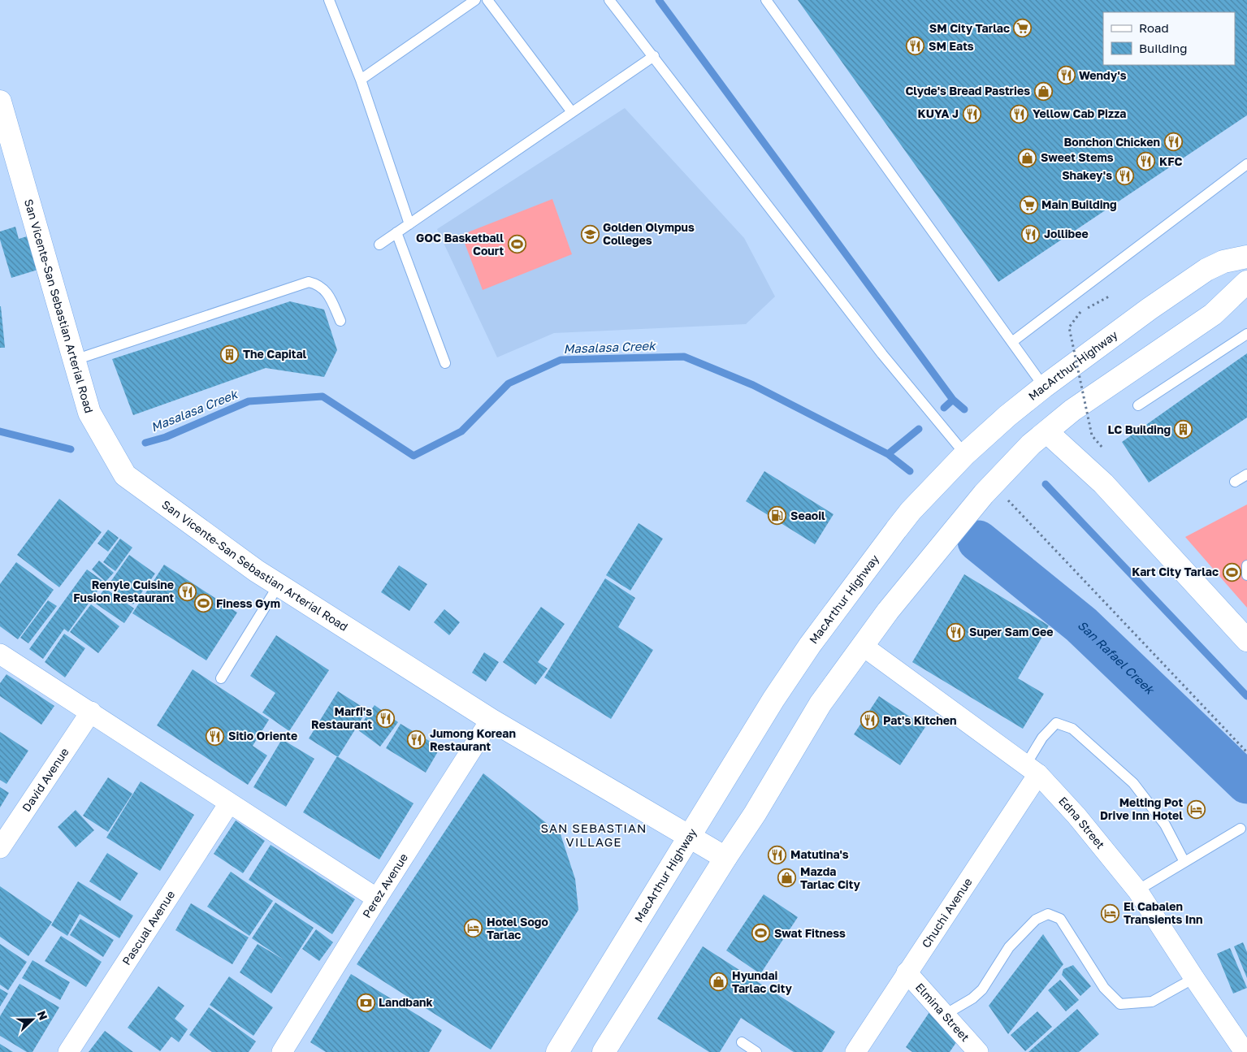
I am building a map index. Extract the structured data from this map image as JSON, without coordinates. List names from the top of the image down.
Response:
{
  "streets": {
    "main road": ["San Vicente-San Sebastian Arterial Road", "MacArthur Highway"],
    "street": [
      "David Avenue",
      "Edna Street",
      "Perez Avenue",
      "Chuchi Avenue",
      "Pascual Avenue",
      "Elmina Street"
    ]
  },
  "crossings": [
    ["San Vicente-San Sebastian Arterial Road", "MacArthur Highway"],
    ["San Vicente-San Sebastian Arterial Road", "Perez Avenue"],
    ["Edna Street", "Chuchi Avenue"],
    ["Chuchi Avenue", "Elmina Street"]
  ],
  "districts": ["SAN SEBASTIAN VILLAGE"],
  "water": ["Masalasa Creek", "San Rafael Creek"],
  "places": {
    "supermarket": ["SM City Tarlac", "Main Building"],
    "restaurant": [
      "SM Eats",
      "Wendy's",
      "KUYA J",
      "Yellow Cab Pizza",
      "Bonchon Chicken",
      "KFC",
      "Shakey's",
      "Jollibee",
      "Renyle Cuisine Fusion Restaurant",
      "Super Sam Gee",
      "Marfi's Restaurant",
      "Pat's Kitchen",
      "Sitio Oriente",
      "Jumong Korean Restaurant",
      "Matutina's"
    ],
    "shop": [
      "Clyde's Bread Pastries",
      "Sweet Stems",
      "Mazda Tarlac City",
      "Hyundai Tarlac City"
    ],
    "school or university": ["Golden Olympus Colleges"],
    "sports": [
      "GOC Basketball Court",
      "Kart City Tarlac",
      "Finess Gym",
      "Swat Fitness"
    ],
    "building": ["The Capital", "LC Building"],
    "fuel station": ["Seaoil"],
    "hotel": ["Melting Pot Drive Inn Hotel", "El Cabalen Transients Inn", "Hotel Sogo Tarlac"],
    "bank": ["Landbank"]
  },
  "legend": ["Road", "Building"],
  "north": "right"
}
